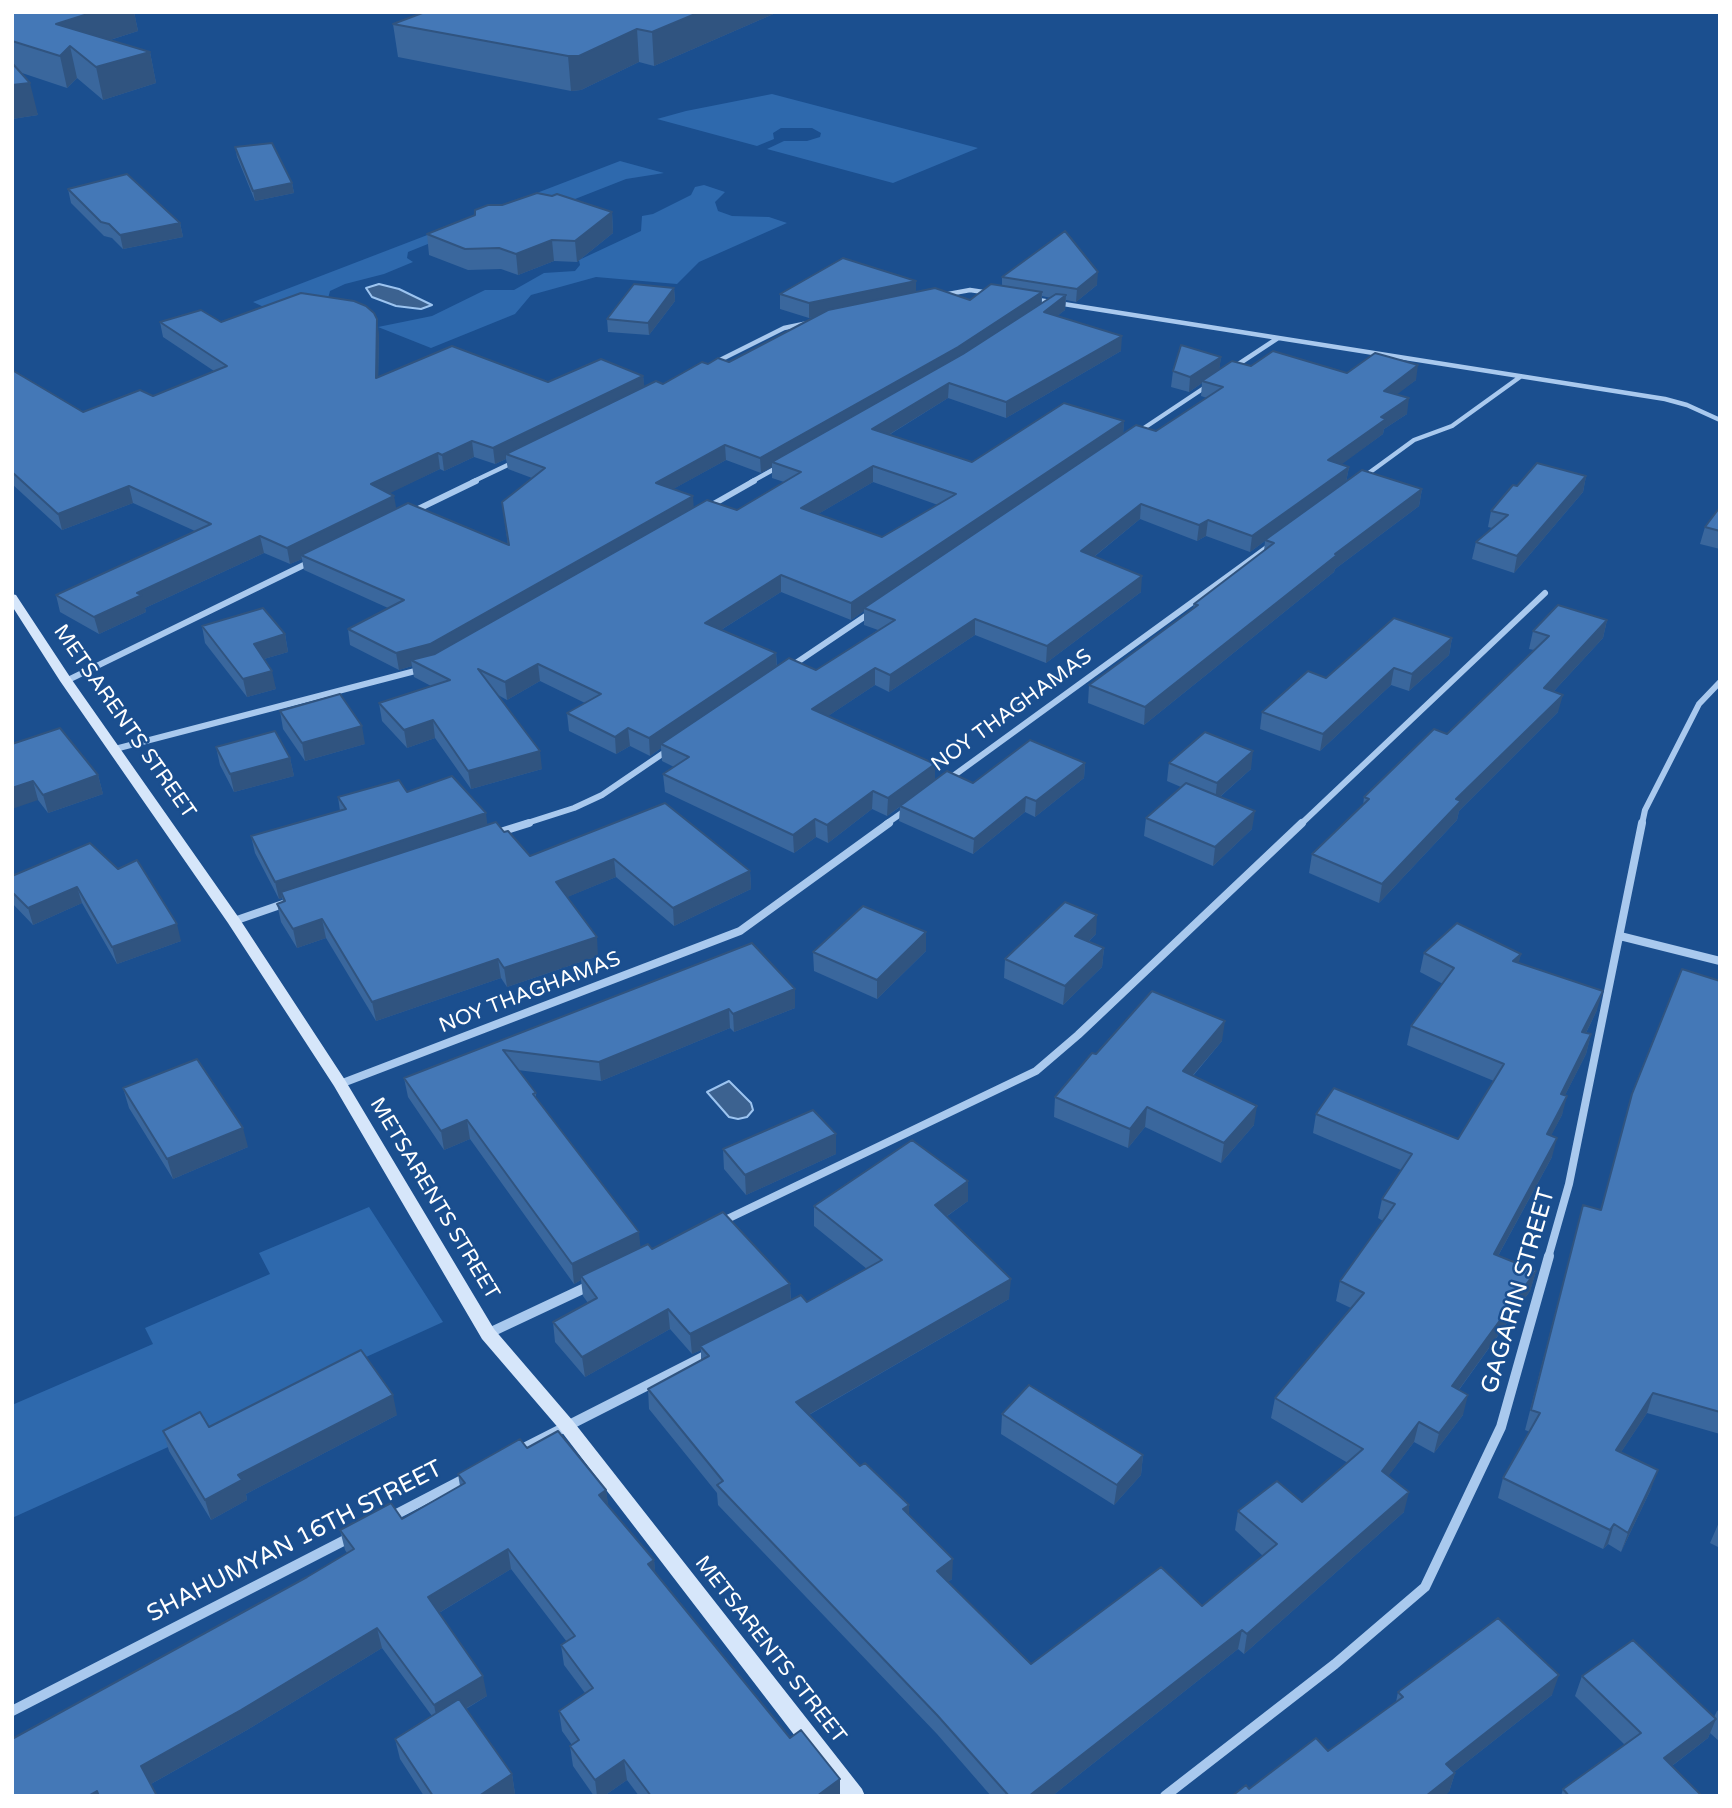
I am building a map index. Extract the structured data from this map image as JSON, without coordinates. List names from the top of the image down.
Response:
{
  "streets": {
    "street": [
      "NOY THAGHAMAS",
      "METSARENTS STREET",
      "GAGARIN STREET",
      "SHAHUMYAN 16TH STREET"
    ]
  },
  "crossings": [
    ["NOY THAGHAMAS", "METSARENTS STREET"]
  ]
}
